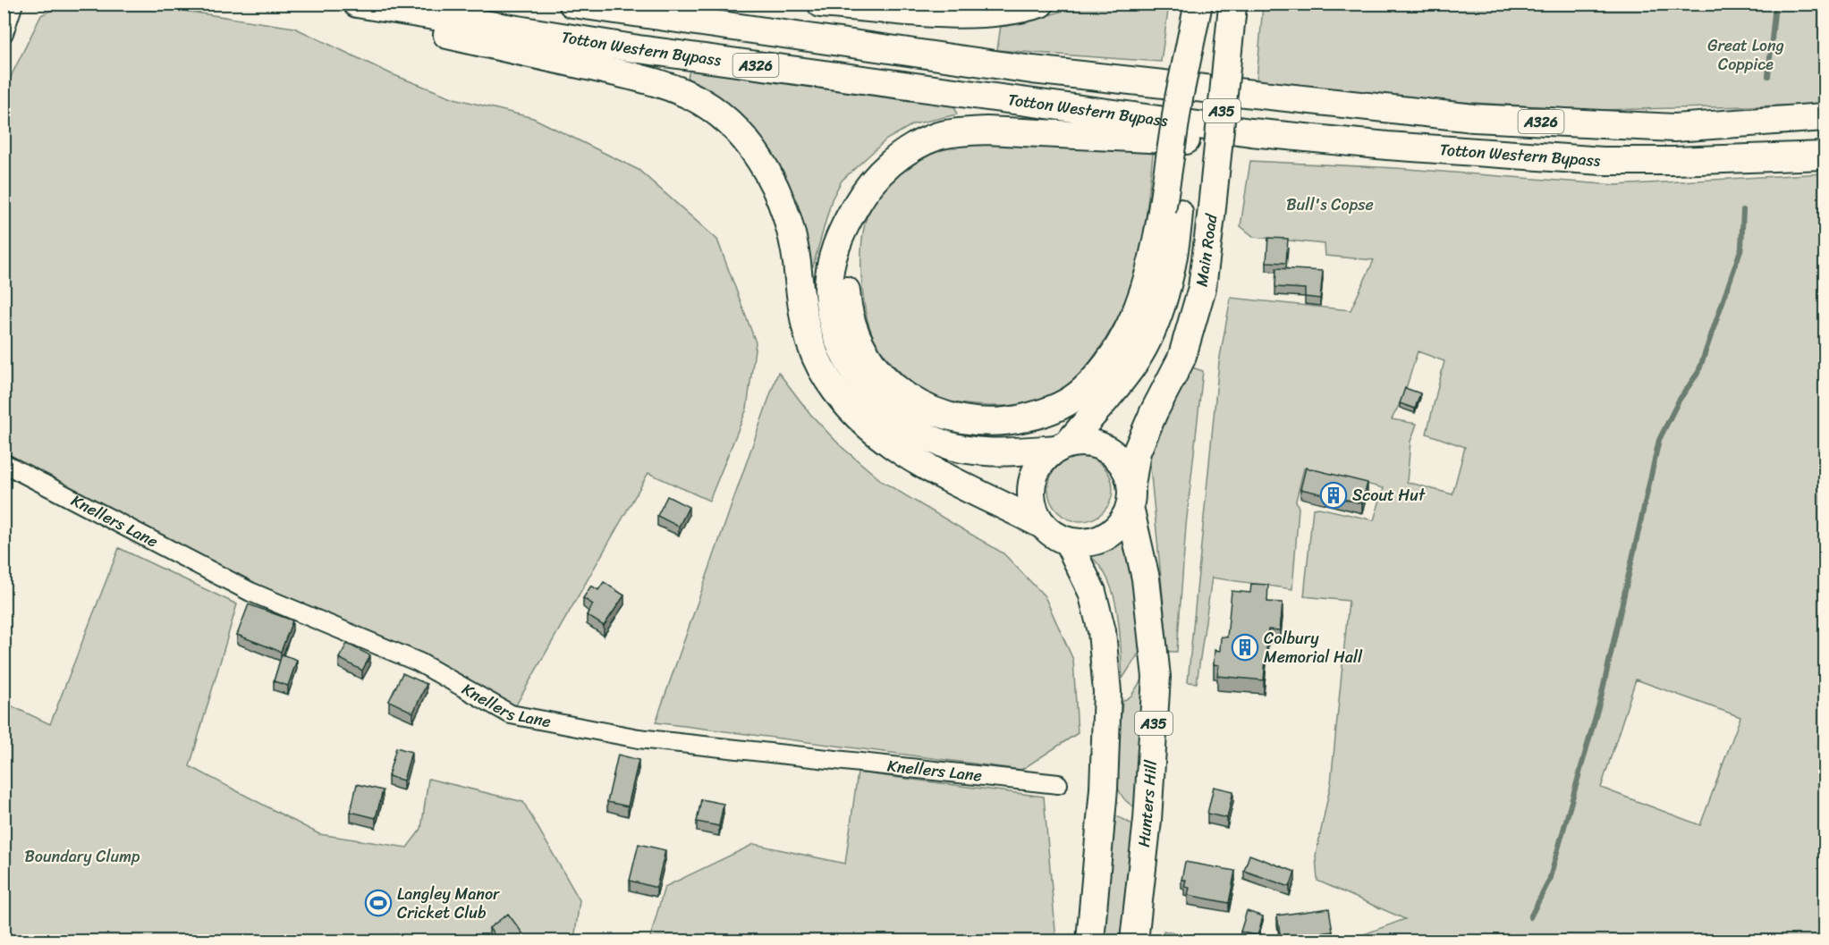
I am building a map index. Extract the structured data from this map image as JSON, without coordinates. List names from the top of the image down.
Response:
{
  "streets": {
    "main road": [
      "Totton Western Bypass",
      "A326",
      "A35",
      "Main Road",
      "Hunters Hill"
    ],
    "street": ["Knellers Lane"]
  },
  "crossings": [
    ["Main Road", "Hunters Hill"]
  ],
  "parks": ["Great Long Coppice", "Bull's Copse", "Boundary Clump"],
  "places": {
    "building": ["Scout Hut", "Colbury Memorial Hall"],
    "sports": ["Langley Manor Cricket Club"]
  }
}
